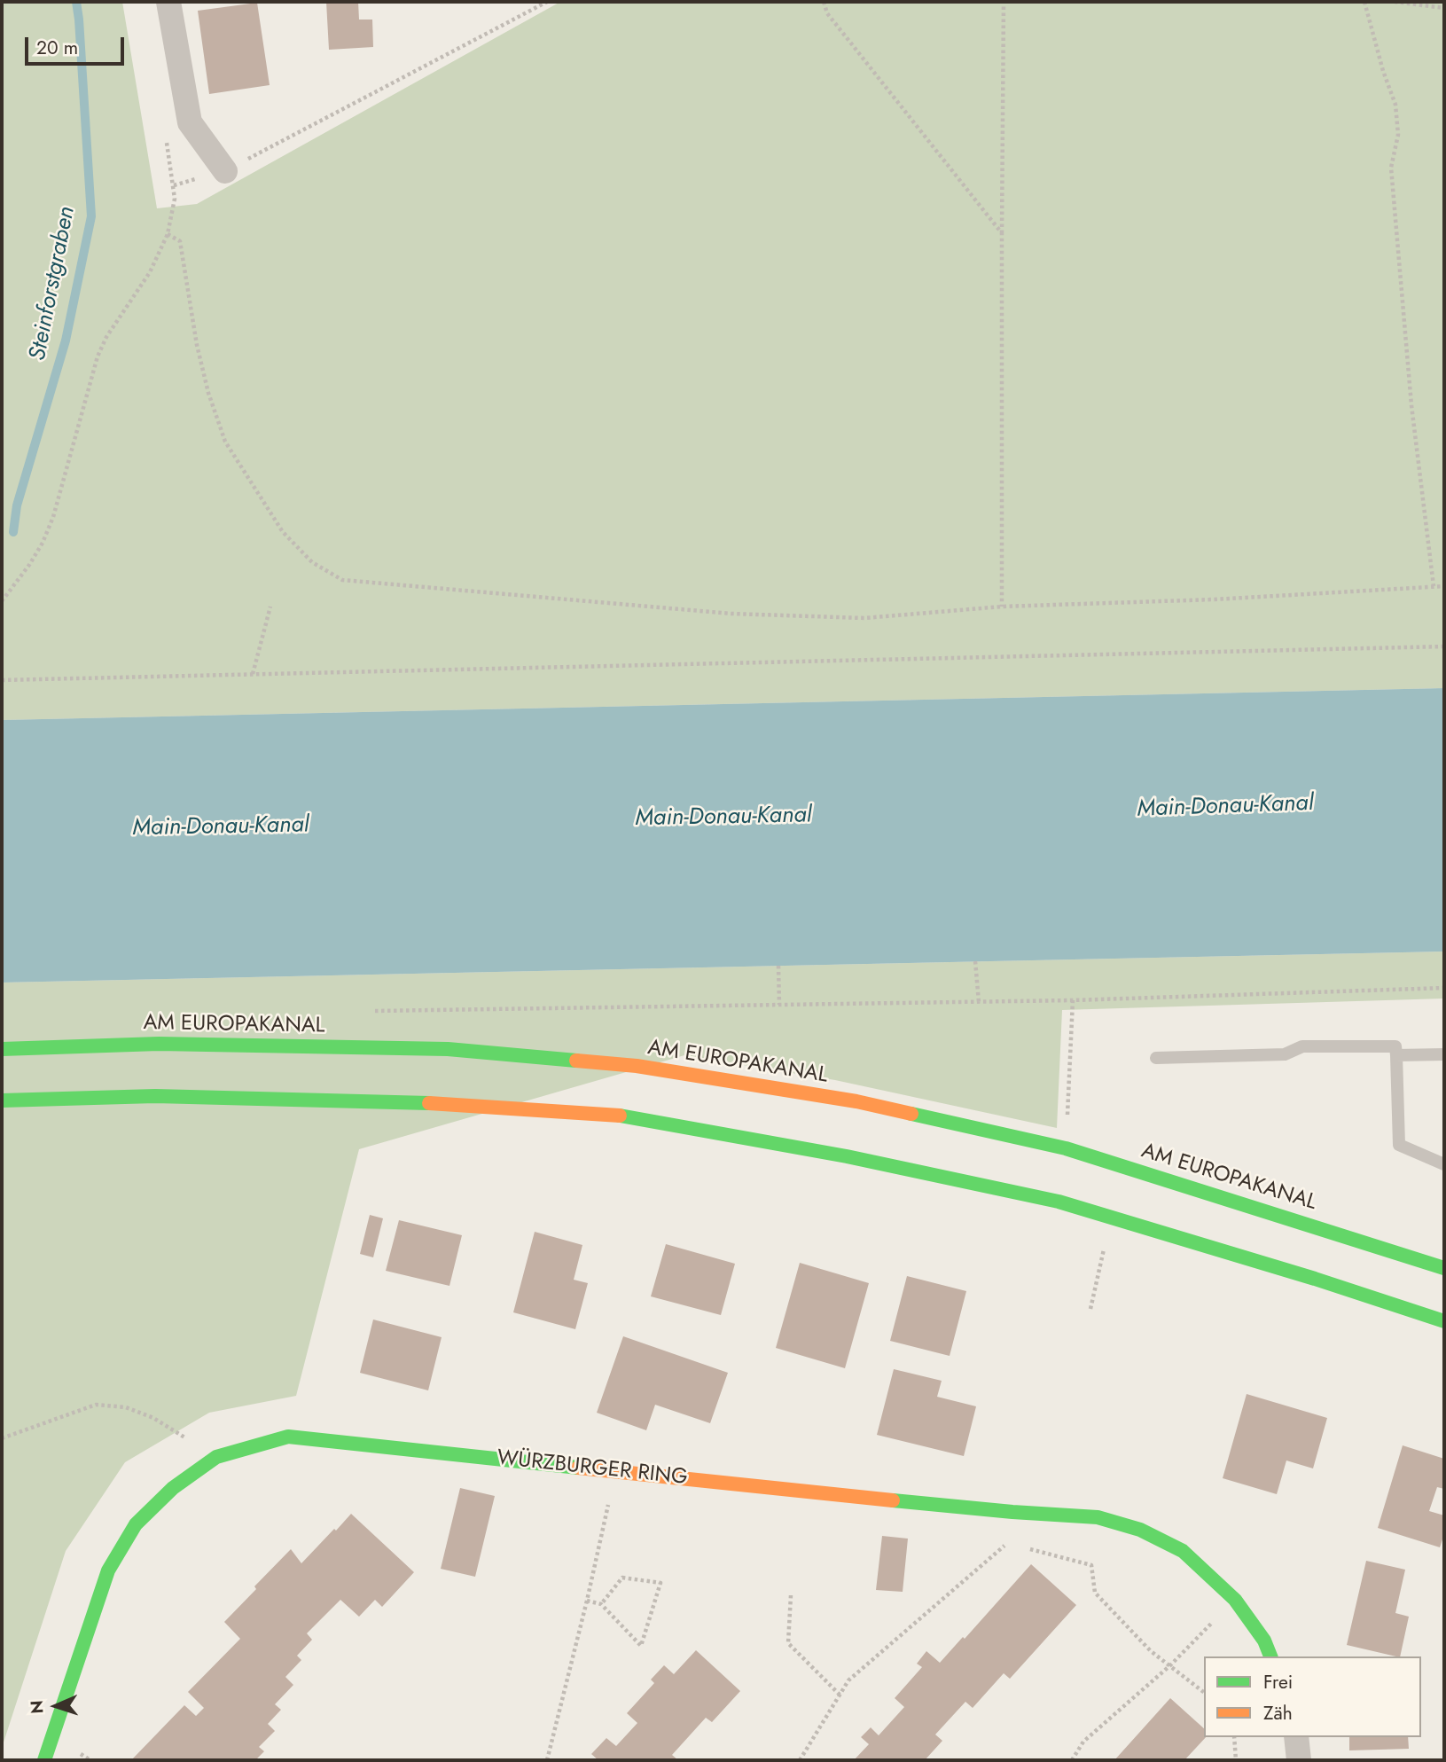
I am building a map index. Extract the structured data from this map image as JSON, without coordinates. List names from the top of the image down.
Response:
{
  "streets": {
    "main road": ["AM EUROPAKANAL", "WÜRZBURGER RING"]
  },
  "water": ["Steinforstgraben", "Main-Donau-Kanal"],
  "legend": ["Frei", "Zäh"],
  "scale_bar": "20 m",
  "north": "left"
}
